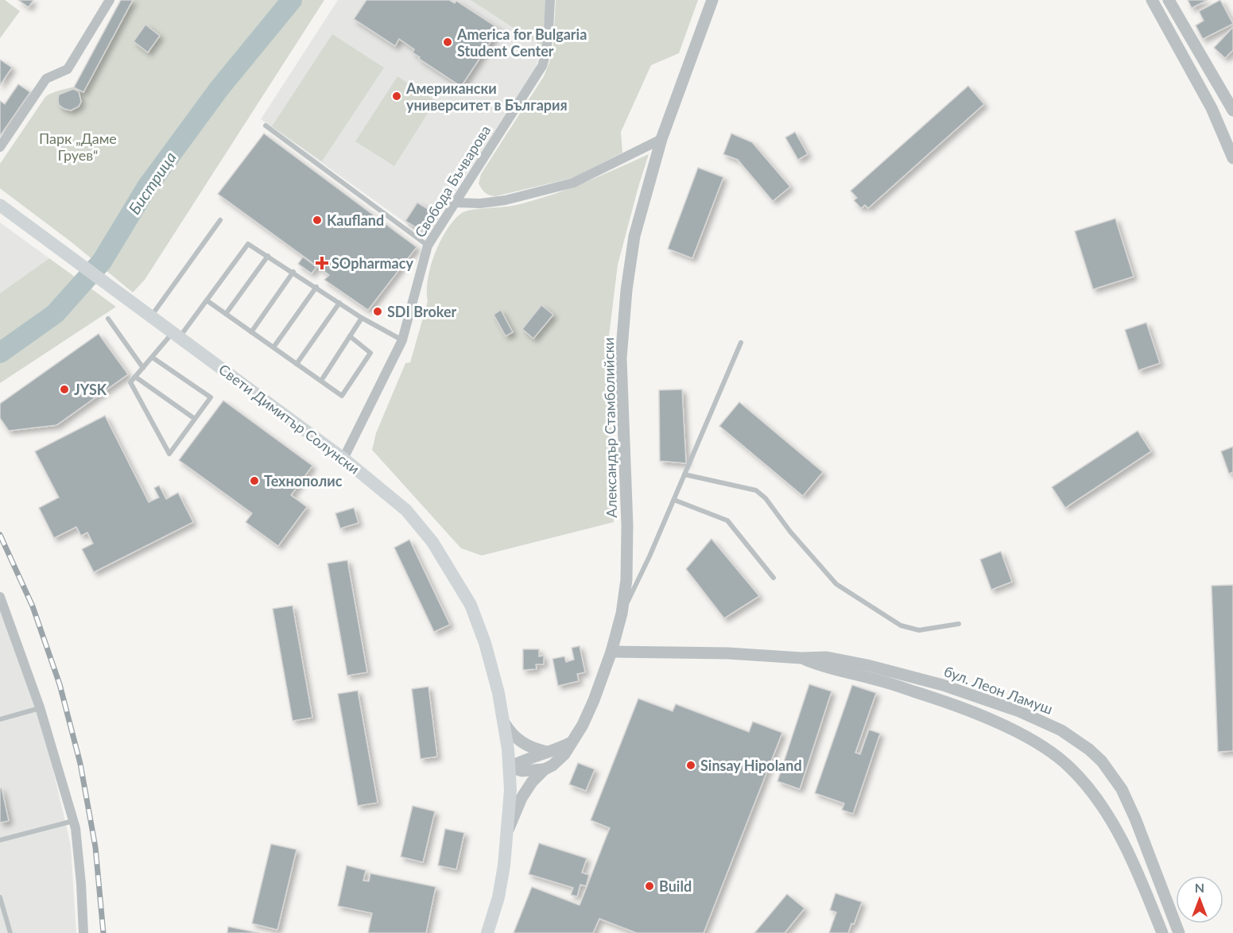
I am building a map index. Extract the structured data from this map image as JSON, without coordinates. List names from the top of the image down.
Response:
{
  "streets": {
    "main road": ["Свети Димитър Солунски"],
    "street": ["Свобода Бъчварова", "Александър Стамболийски", "бул. Леон Ламуш"]
  },
  "crossings": [
    ["Свобода Бъчварова", "Свети Димитър Солунски"],
    ["Свети Димитър Солунски", "Александър Стамболийски"],
    ["Александър Стамболийски", "бул. Леон Ламуш"]
  ],
  "water": ["Бистрица"],
  "parks": ["Парк „Даме Груев“"],
  "places": {
    "other": [
      "America for Bulgaria Student Center",
      "Американски университет в България",
      "Kaufland",
      "SDI Broker",
      "JYSK",
      "Технополис",
      "Sinsay Hipoland",
      "Build"
    ],
    "health": ["SOpharmacy"]
  },
  "north": "top"
}
